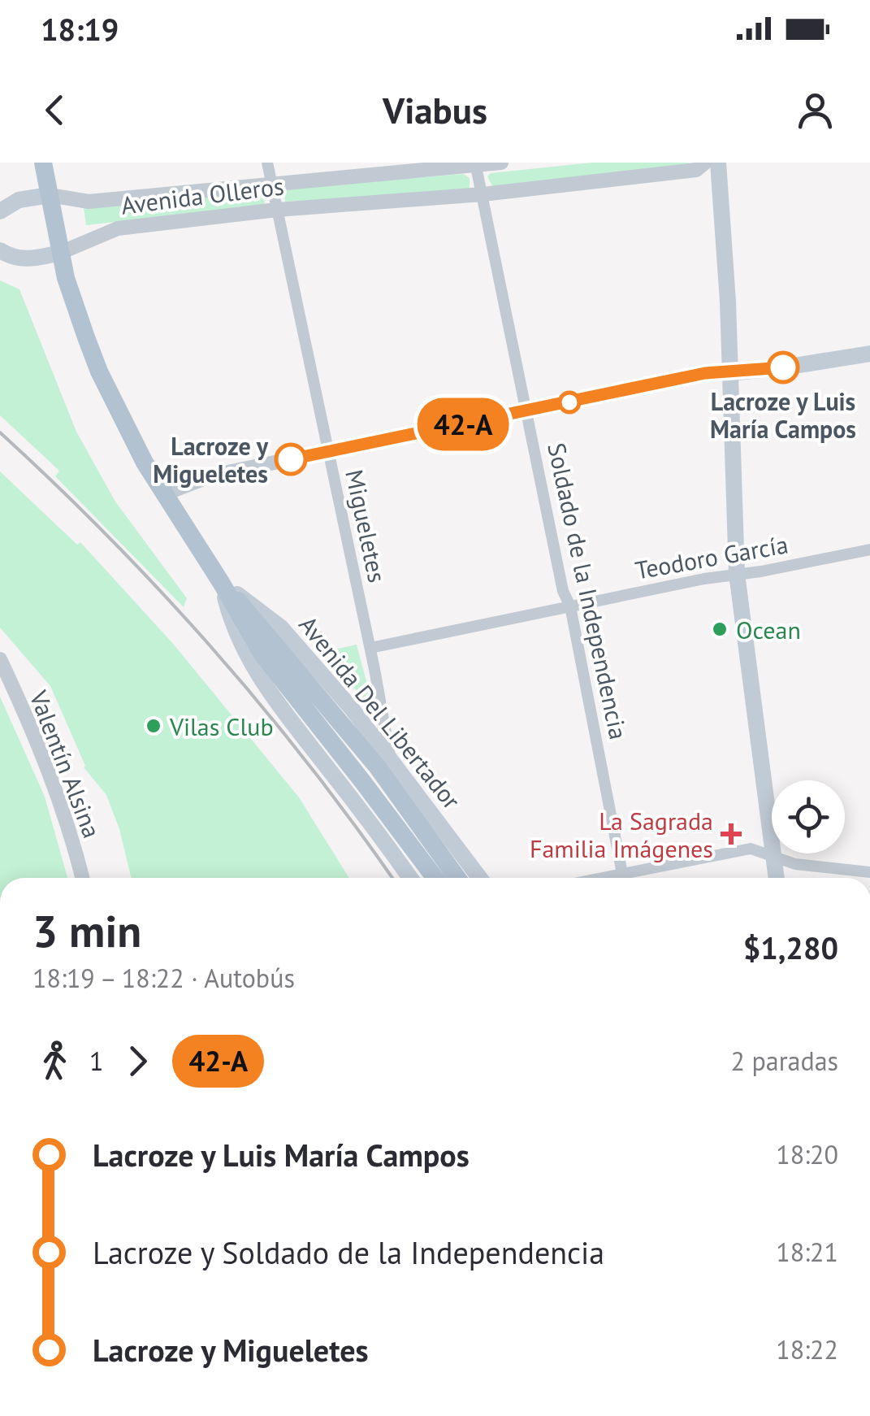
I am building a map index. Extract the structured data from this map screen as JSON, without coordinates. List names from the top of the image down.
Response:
{
  "streets": {
    "main road": ["Avenida Olleros", "Avenida Del Libertador"],
    "street": [
      "Migueletes",
      "Teodoro García",
      "Soldado de la Independencia",
      "Valentín Alsina"
    ]
  },
  "crossings": [
    ["Avenida Olleros", "Migueletes"],
    ["Avenida Olleros", "Soldado de la Independencia"],
    ["Avenida Olleros", "Avenida Del Libertador"],
    ["Migueletes", "Teodoro García"],
    ["Migueletes", "Avenida Del Libertador"],
    ["Teodoro García", "Soldado de la Independencia"]
  ],
  "places": {
    "other": [
      "Lacroze y Luis María Campos",
      "Lacroze y Migueletes",
      "Ocean",
      "Vilas Club"
    ],
    "health": ["La Sagrada Familia Imágenes"]
  },
  "lines": ["bus line 42-A"],
  "page": {
    "status": "18:19",
    "header": "Viabus",
    "on_map": "42-A",
    "heading": ["3 min", "18:19 – 18:22 · Autobús", "$1,280"],
    "legs": ["1", "42-A", "2 paradas"],
    "list": [
      {
        "name": "Lacroze y Luis María Campos",
        "value": "18:20"
      },
      {
        "name": "Lacroze y Soldado de la Independencia",
        "value": "18:21"
      },
      {
        "name": "Lacroze y Migueletes",
        "value": "18:22"
      }
    ]
  }
}
